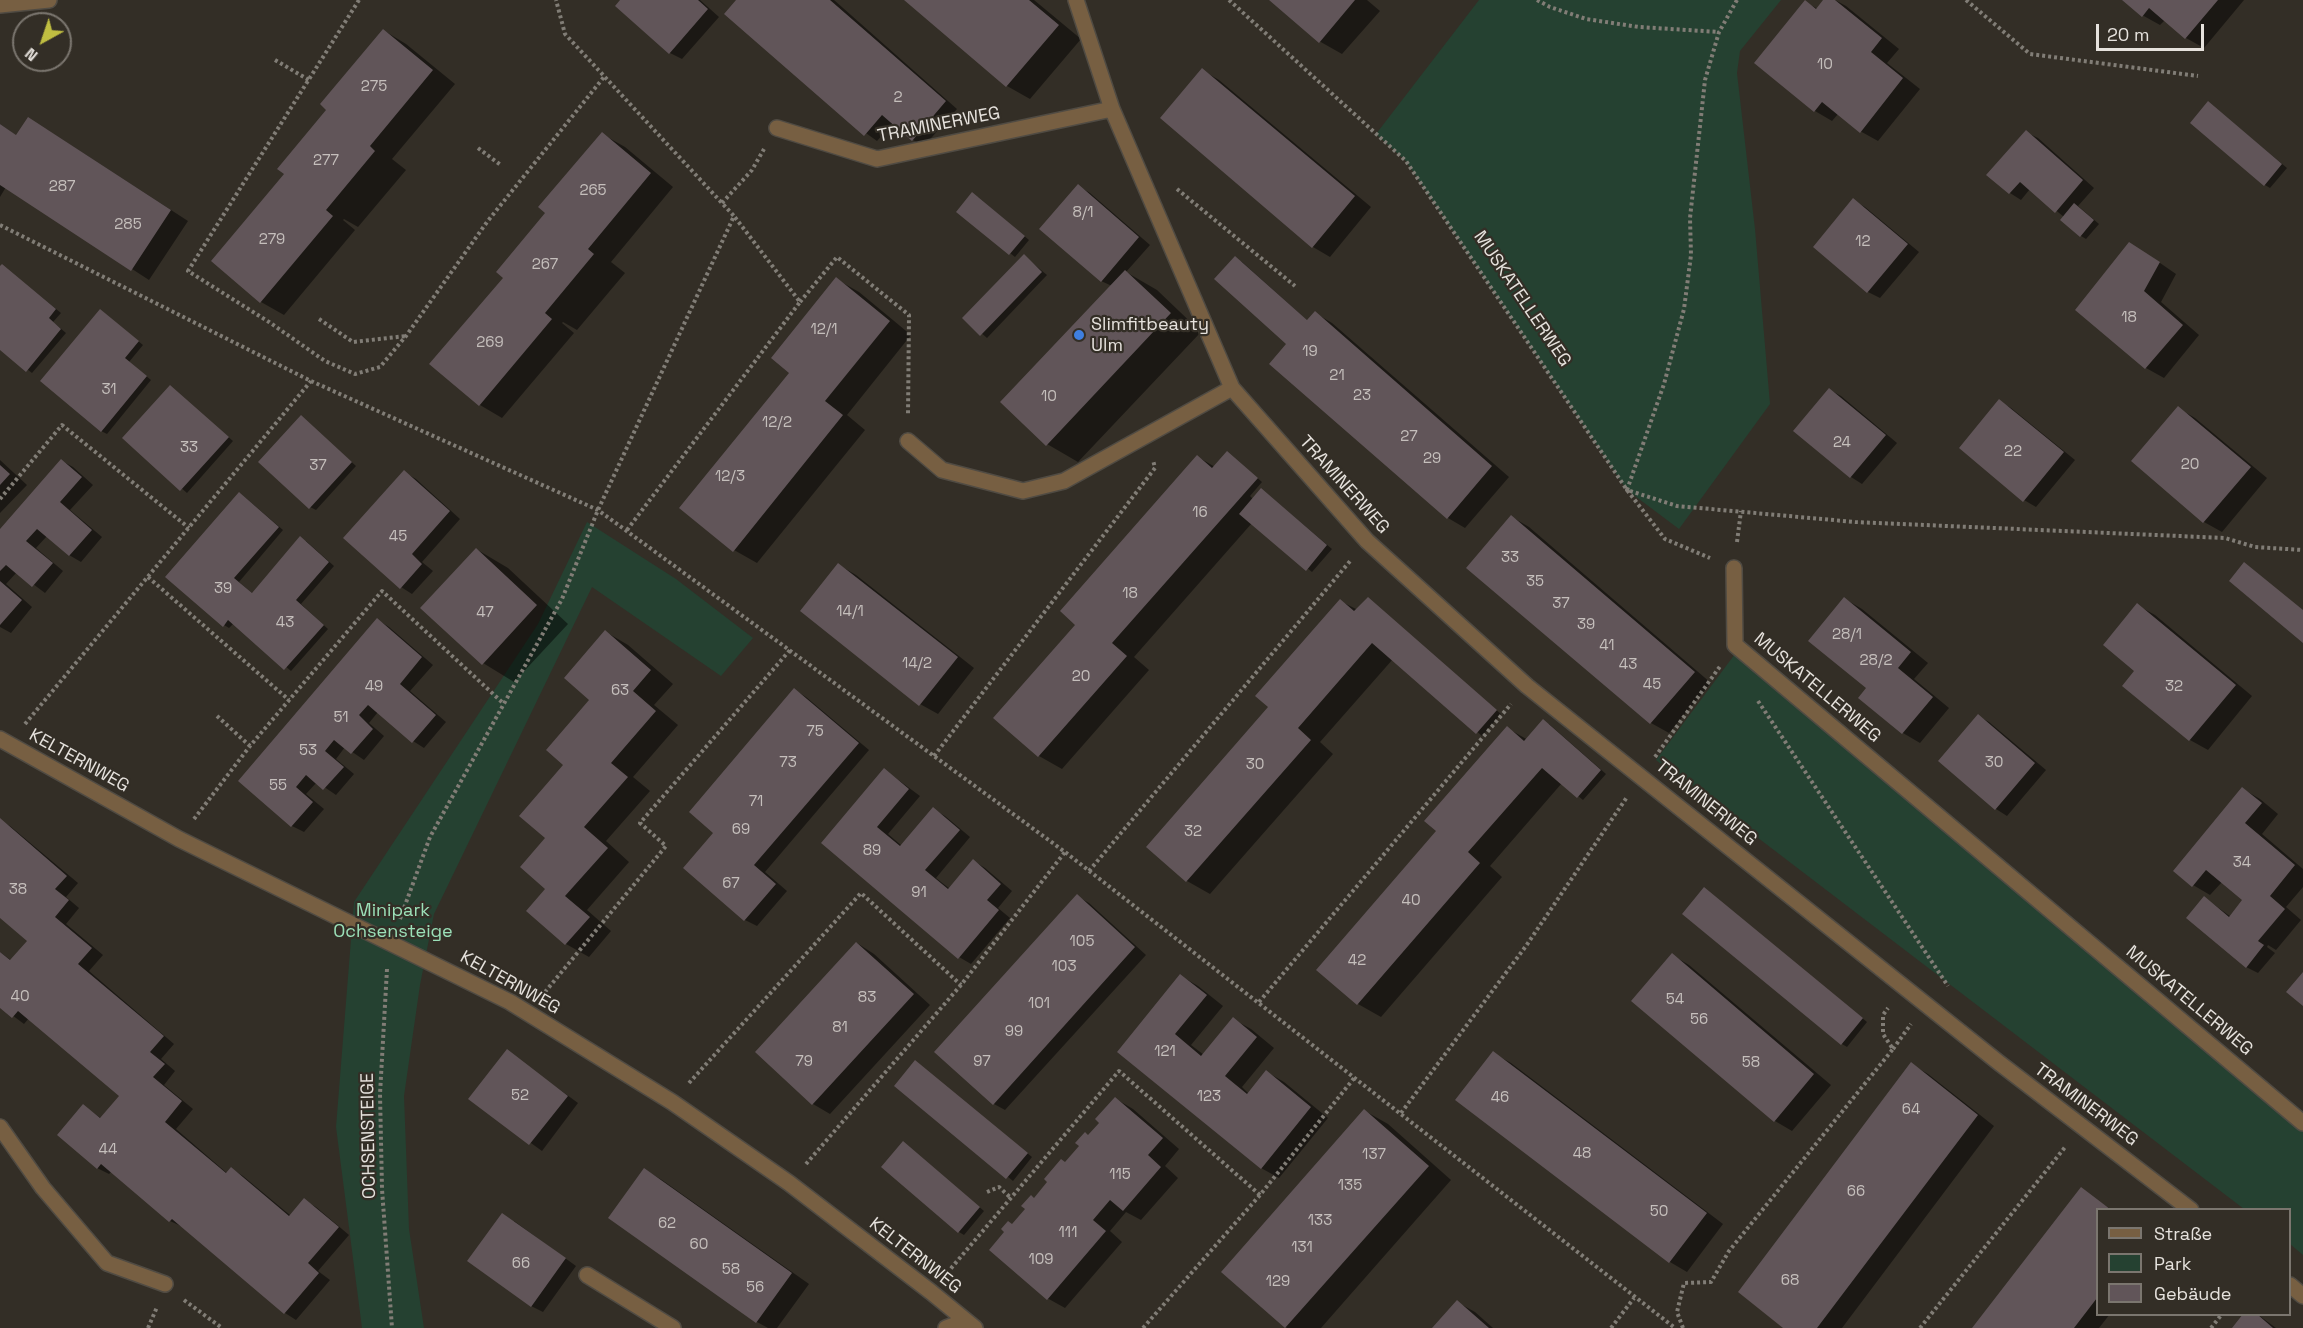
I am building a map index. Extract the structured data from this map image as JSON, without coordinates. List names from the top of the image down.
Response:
{
  "streets": {
    "street": ["TRAMINERWEG", "MUSKATELLERWEG", "KELTERNWEG"],
    "path": ["OCHSENSTEIGE"]
  },
  "crossings": [
    ["KELTERNWEG", "OCHSENSTEIGE"]
  ],
  "parks": ["Minipark Ochsensteige"],
  "places": ["Slimfitbeauty Ulm"],
  "house_numbers": [
    "10",
    "275",
    "2",
    "277",
    "287",
    "265",
    "8/1",
    "285",
    "279",
    "12",
    "267",
    "18",
    "12/1",
    "269",
    "19",
    "21",
    "31",
    "23",
    "10",
    "12/2",
    "27",
    "24",
    "33",
    "22",
    "29",
    "20",
    "37",
    "12/3",
    "16",
    "45",
    "33",
    "35",
    "39",
    "18",
    "37",
    "14/1",
    "47",
    "43",
    "39",
    "28/1",
    "41",
    "28/2",
    "14/2",
    "43",
    "20",
    "45",
    "49",
    "32",
    "63",
    "51",
    "75",
    "53",
    "73",
    "30",
    "30",
    "55",
    "71",
    "69",
    "32",
    "89",
    "34",
    "67",
    "38",
    "91",
    "40",
    "105",
    "42",
    "103",
    "40",
    "83",
    "54",
    "101",
    "56",
    "81",
    "99",
    "121",
    "79",
    "97",
    "58",
    "52",
    "123",
    "46",
    "64",
    "44",
    "48",
    "137",
    "115",
    "135",
    "66",
    "50",
    "133",
    "62",
    "111",
    "60",
    "131",
    "109",
    "66",
    "58",
    "68",
    "129",
    "56"
  ],
  "legend": ["Straße", "Park", "Gebäude"],
  "scale_bar": "20 m",
  "north": "bottom left"
}
